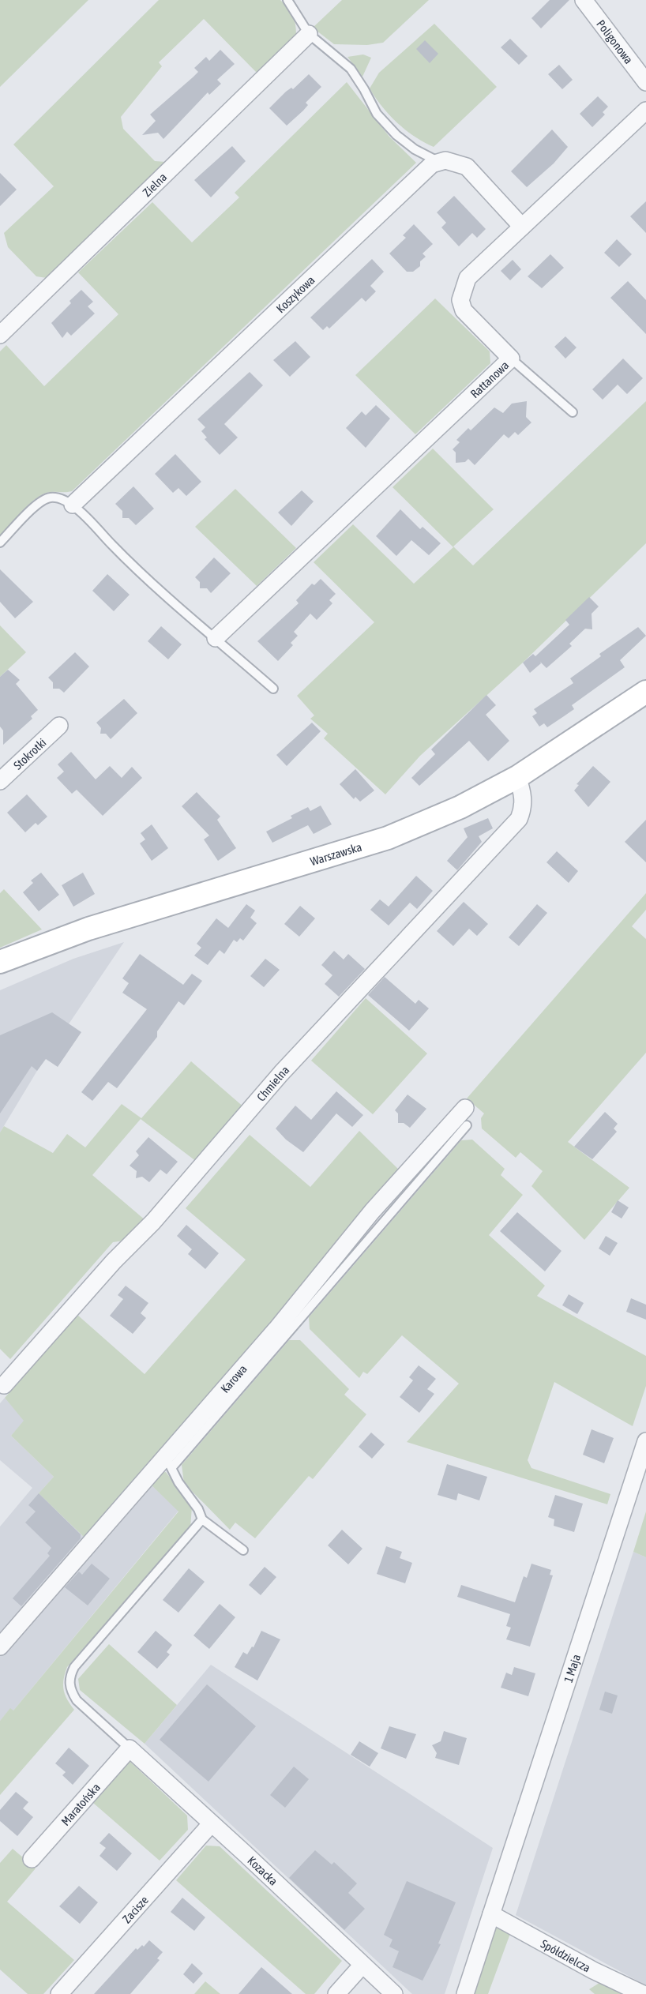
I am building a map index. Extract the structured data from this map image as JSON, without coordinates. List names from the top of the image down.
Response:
{
  "streets": {
    "main road": ["Warszawska"],
    "street": [
      "Poligonowa",
      "Zielna",
      "Koszykowa",
      "Rattanowa",
      "Stokrotki",
      "Chmielna",
      "Karowa",
      "1 Maja",
      "Maratońska",
      "Kozacka",
      "Zacisze",
      "Spółdzielcza"
    ]
  },
  "crossings": [
    ["Warszawska", "Chmielna"],
    ["1 Maja", "Spółdzielcza"],
    ["Maratońska", "Kozacka"],
    ["Kozacka", "Zacisze"]
  ]
}
